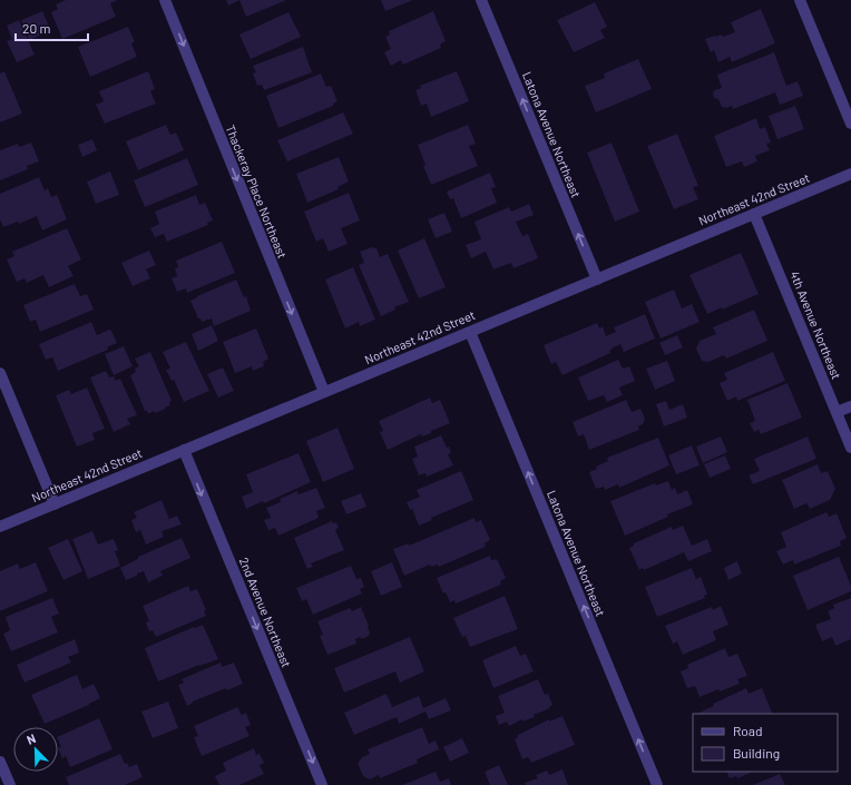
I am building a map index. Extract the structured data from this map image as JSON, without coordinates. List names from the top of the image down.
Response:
{
  "streets": {
    "street": [
      "Latona Avenue Northeast",
      "Thackeray Place Northeast",
      "Northeast 42nd Street",
      "4th Avenue Northeast",
      "2nd Avenue Northeast"
    ]
  },
  "crossings": [
    ["Latona Avenue Northeast", "Northeast 42nd Street"],
    ["Thackeray Place Northeast", "Northeast 42nd Street"],
    ["Northeast 42nd Street", "4th Avenue Northeast"],
    ["Northeast 42nd Street", "2nd Avenue Northeast"]
  ],
  "one_way": ["Latona Avenue Northeast", "Thackeray Place Northeast", "2nd Avenue Northeast"],
  "legend": ["Road", "Building"],
  "scale_bar": "20 m",
  "north": "top left"
}
